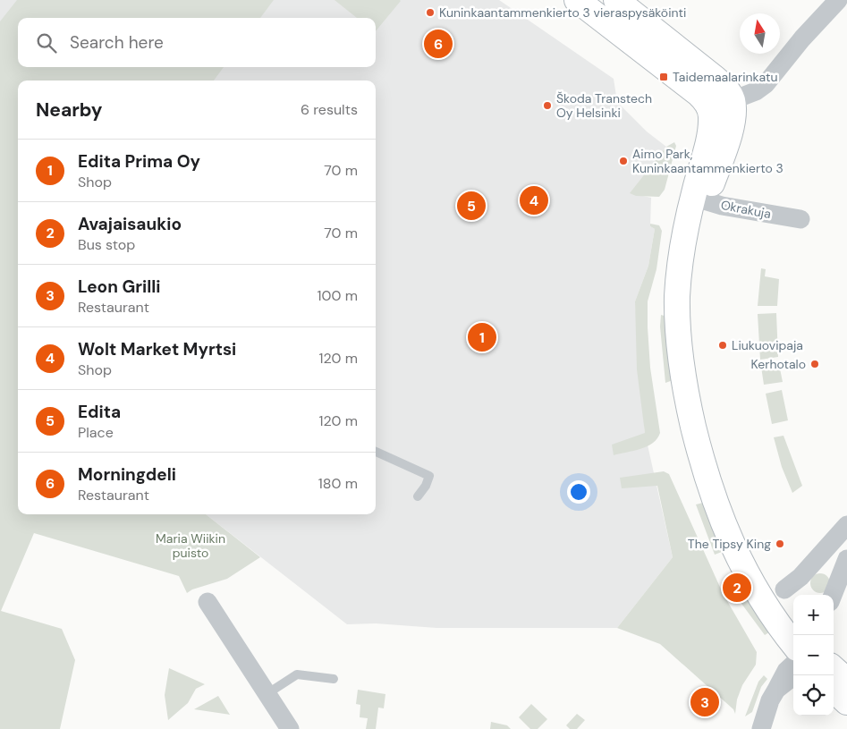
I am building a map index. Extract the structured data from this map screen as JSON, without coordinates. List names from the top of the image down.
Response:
{
  "streets": {
    "street": ["Okrakuja"]
  },
  "parks": ["Maria Wiikin puisto"],
  "places": {
    "other": [
      "Kuninkaantammenkierto 3 vieraspysäköinti",
      "Škoda Transtech Oy Helsinki",
      "Aimo Park, Kuninkaantammenkierto 3",
      "Liukuovipaja",
      "Kerhotalo",
      "The Tipsy King"
    ],
    "transit": ["Taidemaalarinkatu"]
  },
  "north": "top",
  "page": {
    "search": "Search here",
    "pins": [
      "6",
      "4",
      "5",
      "1",
      "2",
      "3"
    ],
    "heading": ["Nearby", "6 results"],
    "list": [
      {
        "mark": "1",
        "name": "Edita Prima Oy",
        "note": "Shop",
        "value": "70 m"
      },
      {
        "mark": "2",
        "name": "Avajaisaukio",
        "note": "Bus stop",
        "value": "70 m"
      },
      {
        "mark": "3",
        "name": "Leon Grilli",
        "note": "Restaurant",
        "value": "100 m"
      },
      {
        "mark": "4",
        "name": "Wolt Market Myrtsi",
        "note": "Shop",
        "value": "120 m"
      },
      {
        "mark": "5",
        "name": "Edita",
        "note": "Place",
        "value": "120 m"
      },
      {
        "mark": "6",
        "name": "Morningdeli",
        "note": "Restaurant",
        "value": "180 m"
      }
    ],
    "map_buttons": ["+", "−"]
  }
}
